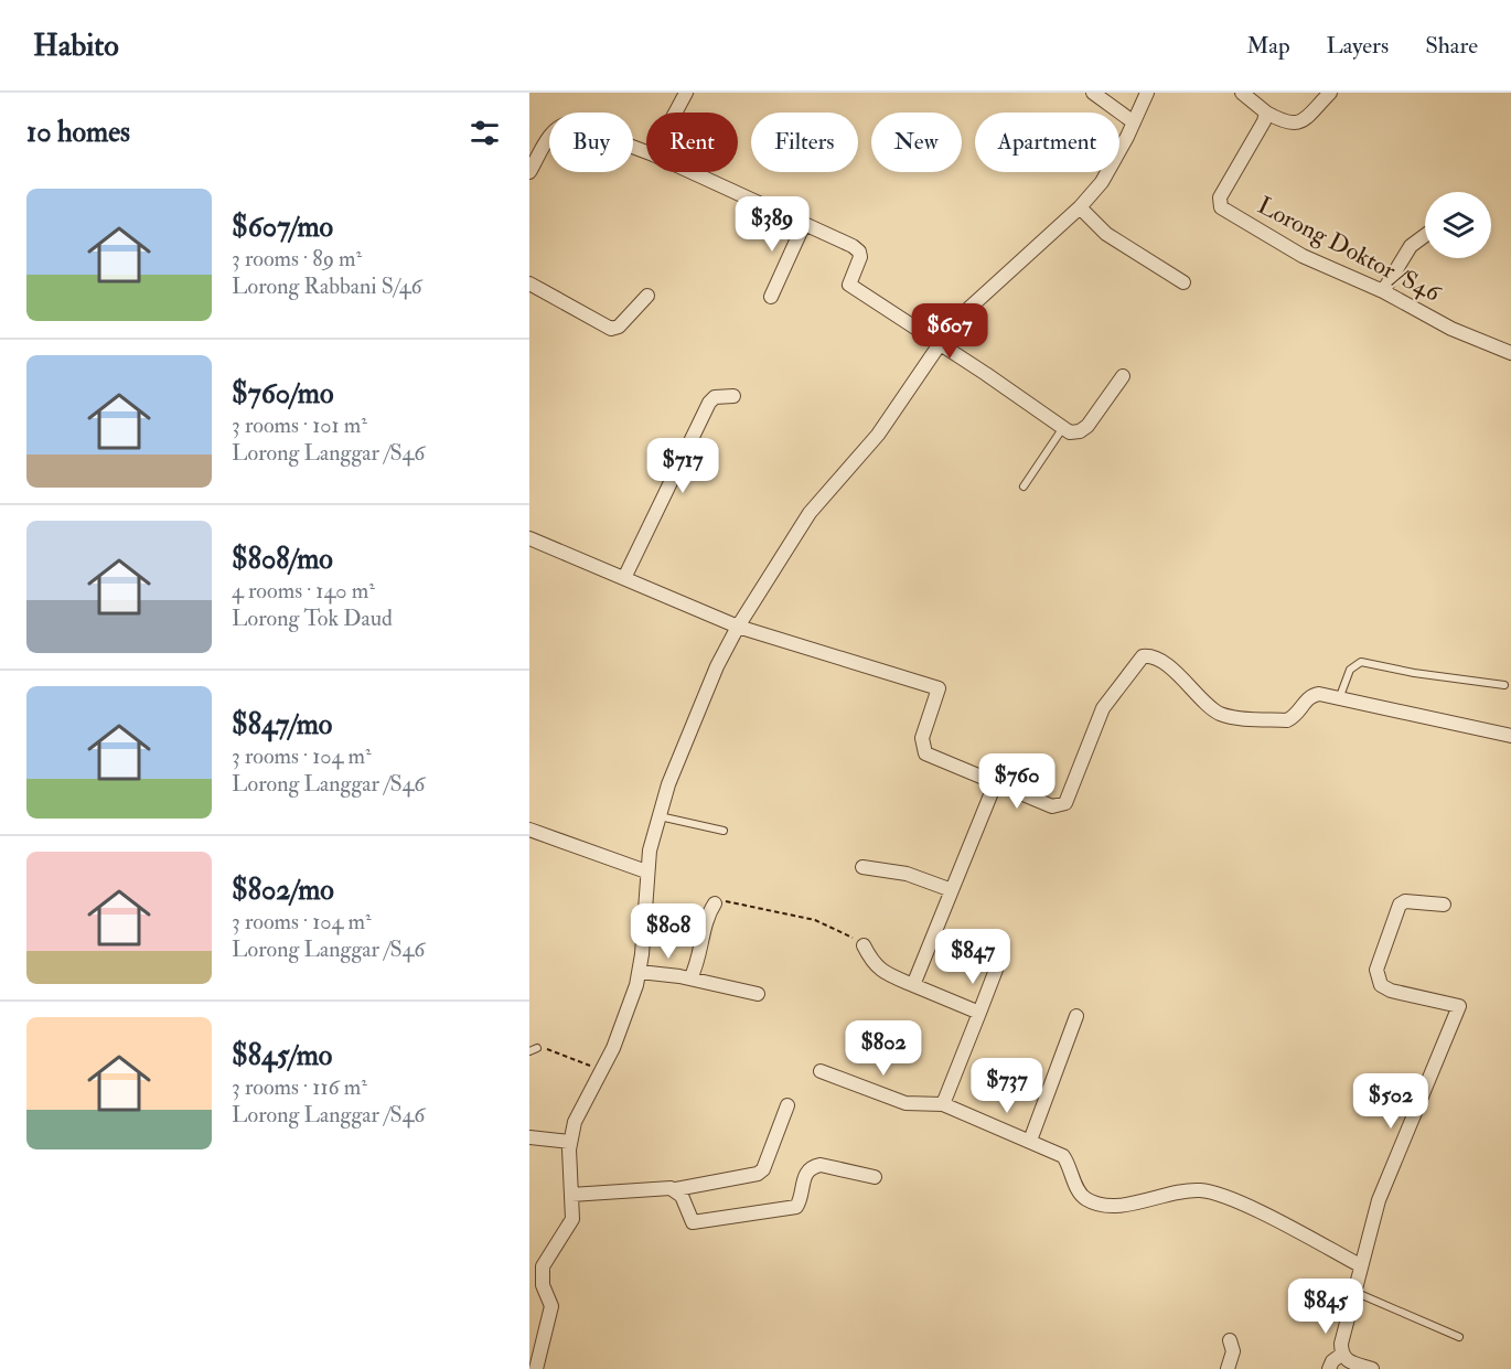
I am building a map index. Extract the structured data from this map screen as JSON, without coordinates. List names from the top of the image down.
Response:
{
  "streets": {
    "street": ["Lorong Doktor /S46"]
  },
  "page": {
    "header": "Habito",
    "nav": ["Map", "Layers", "Share"],
    "heading": "10 homes",
    "chip": [
      "Buy",
      "Rent",
      "Filters",
      "New",
      "Apartment"
    ],
    "list": [
      {
        "name": "$607/mo",
        "note": "3 rooms · 89 m² · Lorong Rabbani S/46"
      },
      {
        "name": "$760/mo",
        "note": "3 rooms · 101 m² · Lorong Langgar /S46"
      },
      {
        "name": "$808/mo",
        "note": "4 rooms · 140 m² · Lorong Tok Daud"
      },
      {
        "name": "$847/mo",
        "note": "3 rooms · 104 m² · Lorong Langgar /S46"
      },
      {
        "name": "$802/mo",
        "note": "3 rooms · 104 m² · Lorong Langgar /S46"
      },
      {
        "name": "$845/mo",
        "note": "3 rooms · 116 m² · Lorong Langgar /S46"
      }
    ],
    "price": [
      "$389",
      "$607",
      "$717",
      "$760",
      "$808",
      "$847",
      "$802",
      "$737",
      "$502",
      "$845"
    ]
  }
}
